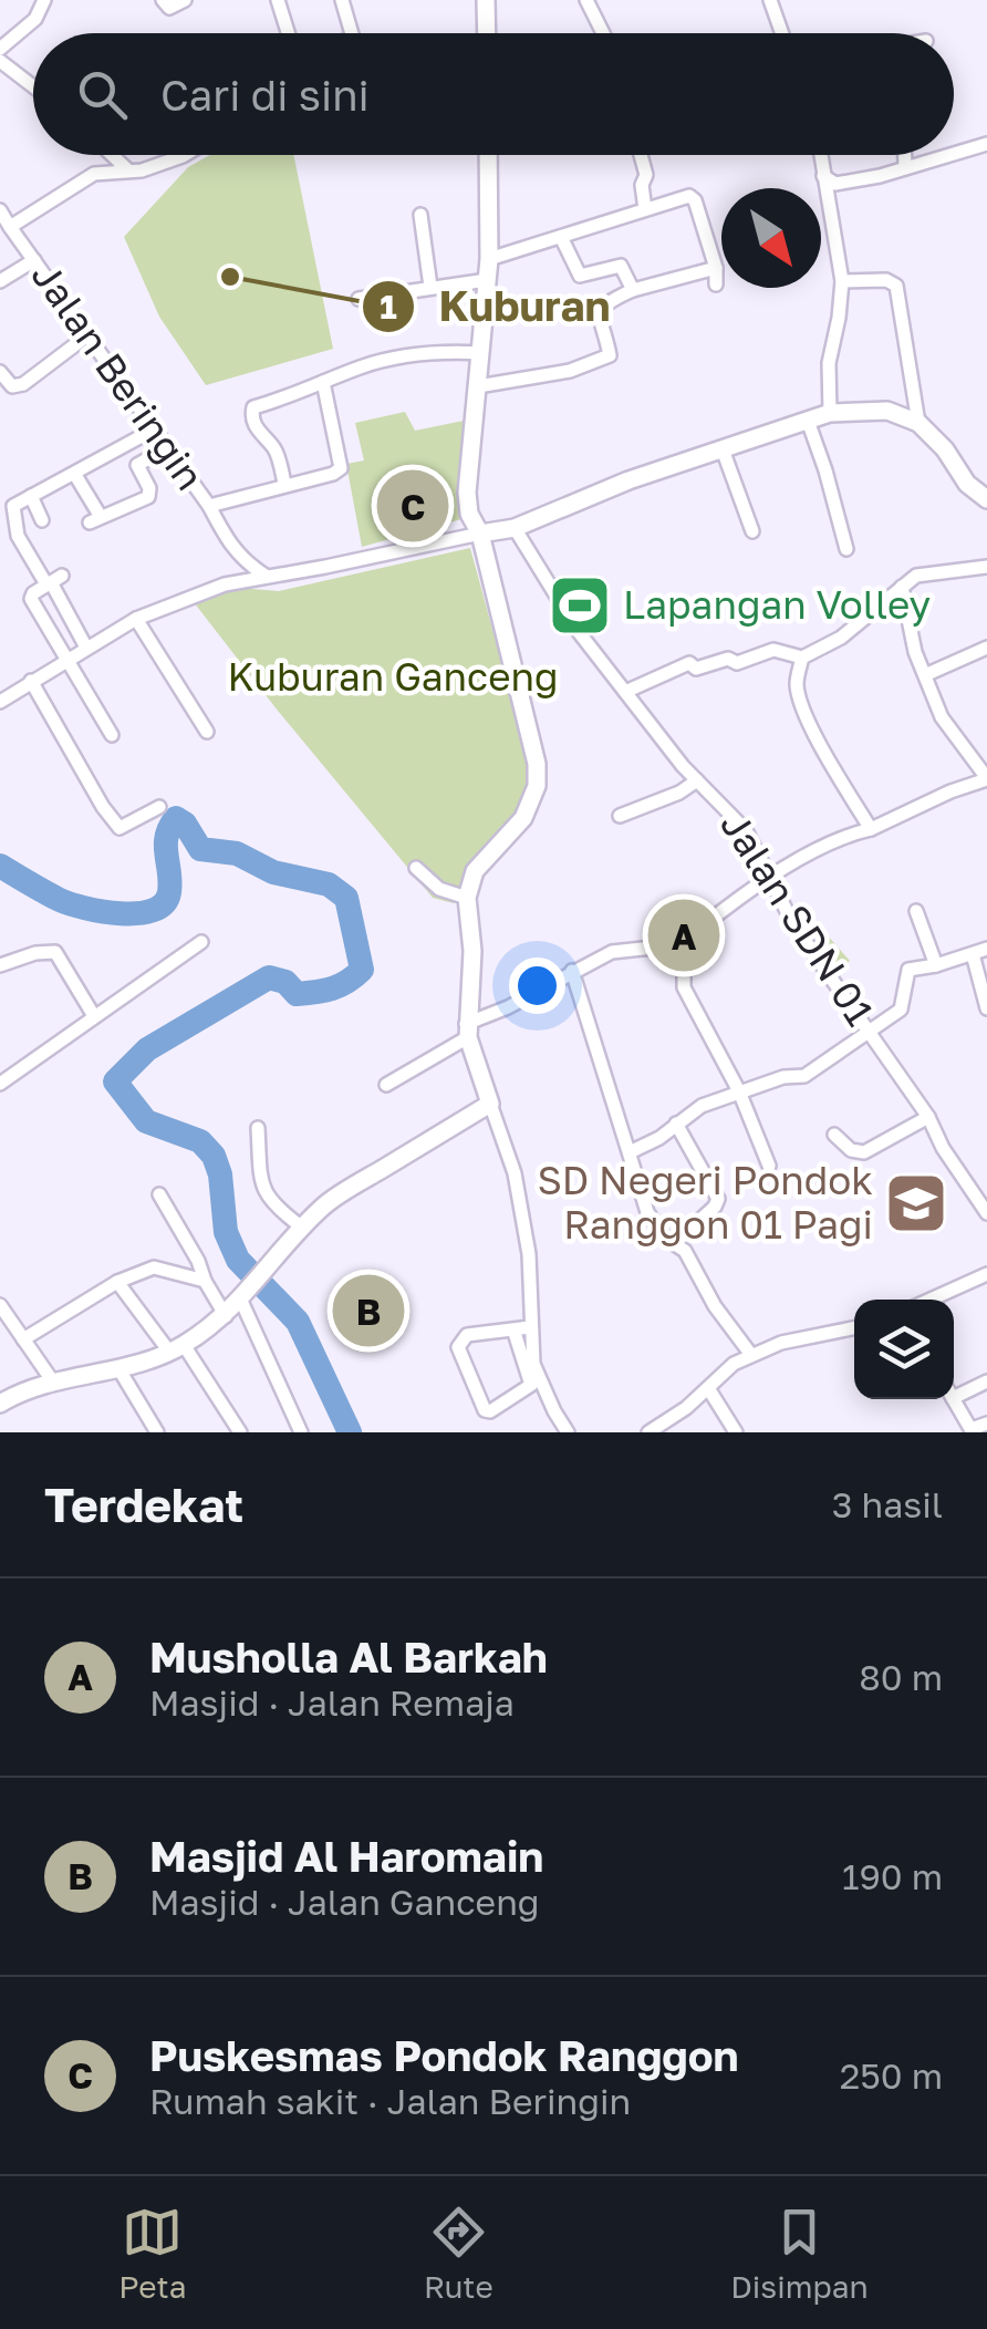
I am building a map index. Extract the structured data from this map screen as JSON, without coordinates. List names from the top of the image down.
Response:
{
  "streets": {
    "street": ["Jalan Beringin", "Jalan SDN 01"]
  },
  "parks": ["Kuburan Ganceng"],
  "places": {
    "other": ["Kuburan"],
    "sports": ["Lapangan Volley"],
    "school or university": ["SD Negeri Pondok Ranggon 01 Pagi"]
  },
  "north": "bottom right",
  "page": {
    "search": "Cari di sini",
    "pins": ["C", "A", "B"],
    "heading": ["Terdekat", "3 hasil"],
    "list": [
      {
        "mark": "A",
        "name": "Musholla Al Barkah",
        "note": "Masjid · Jalan Remaja",
        "value": "80 m"
      },
      {
        "mark": "B",
        "name": "Masjid Al Haromain",
        "note": "Masjid · Jalan Ganceng",
        "value": "190 m"
      },
      {
        "mark": "C",
        "name": "Puskesmas Pondok Ranggon",
        "note": "Rumah sakit · Jalan Beringin",
        "value": "250 m"
      }
    ],
    "nav": ["Peta", "Rute", "Disimpan"]
  }
}
